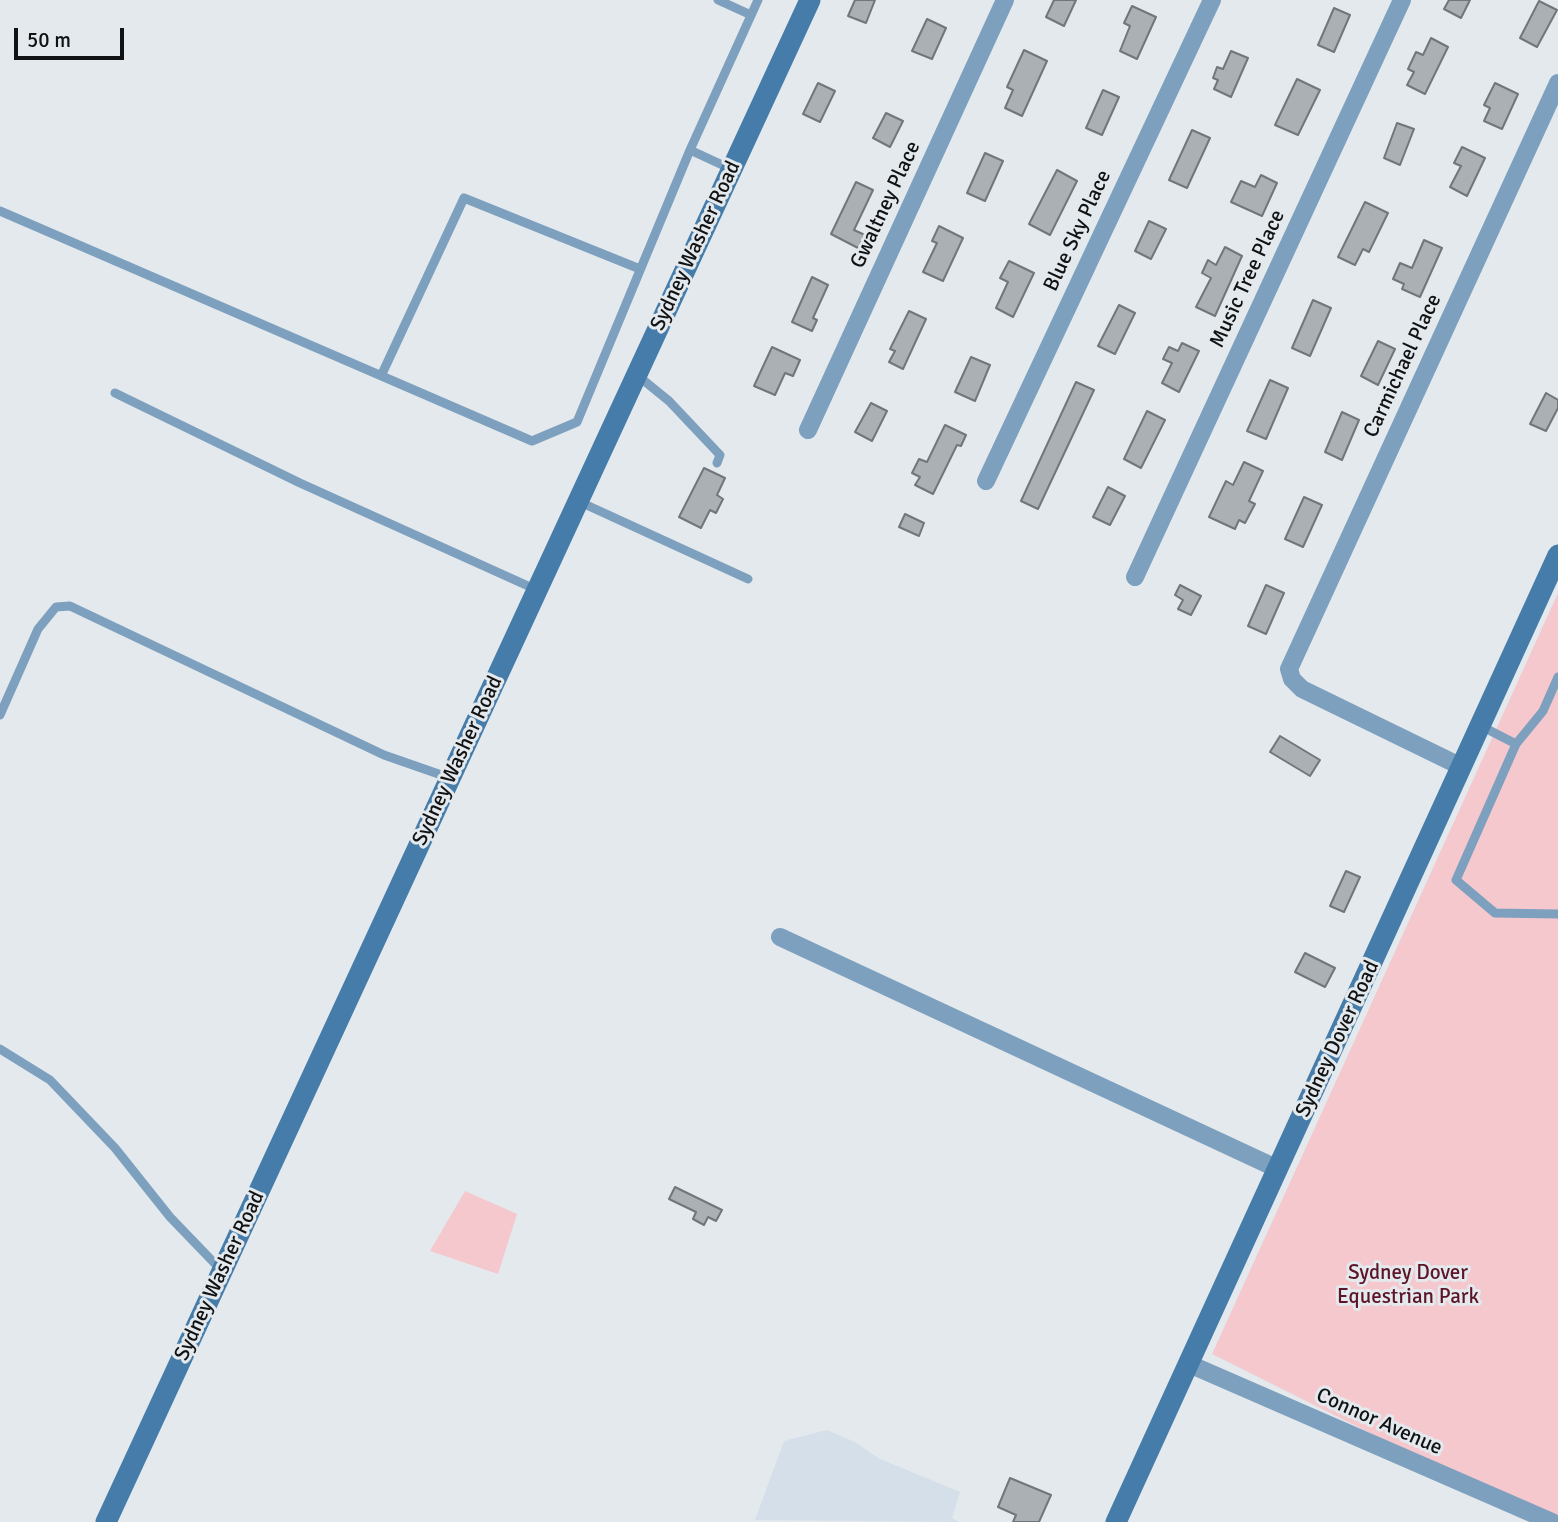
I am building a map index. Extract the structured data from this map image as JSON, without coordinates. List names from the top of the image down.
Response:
{
  "streets": {
    "street": [
      "Gwaltney Place",
      "Blue Sky Place",
      "Sydney Washer Road",
      "Music Tree Place",
      "Carmichael Place",
      "Sydney Dover Road",
      "Connor Avenue"
    ]
  },
  "crossings": [
    ["Carmichael Place", "Sydney Dover Road"],
    ["Sydney Dover Road", "Connor Avenue"]
  ],
  "parks": ["Sydney Dover Equestrian Park"],
  "scale_bar": "50 m"
}
